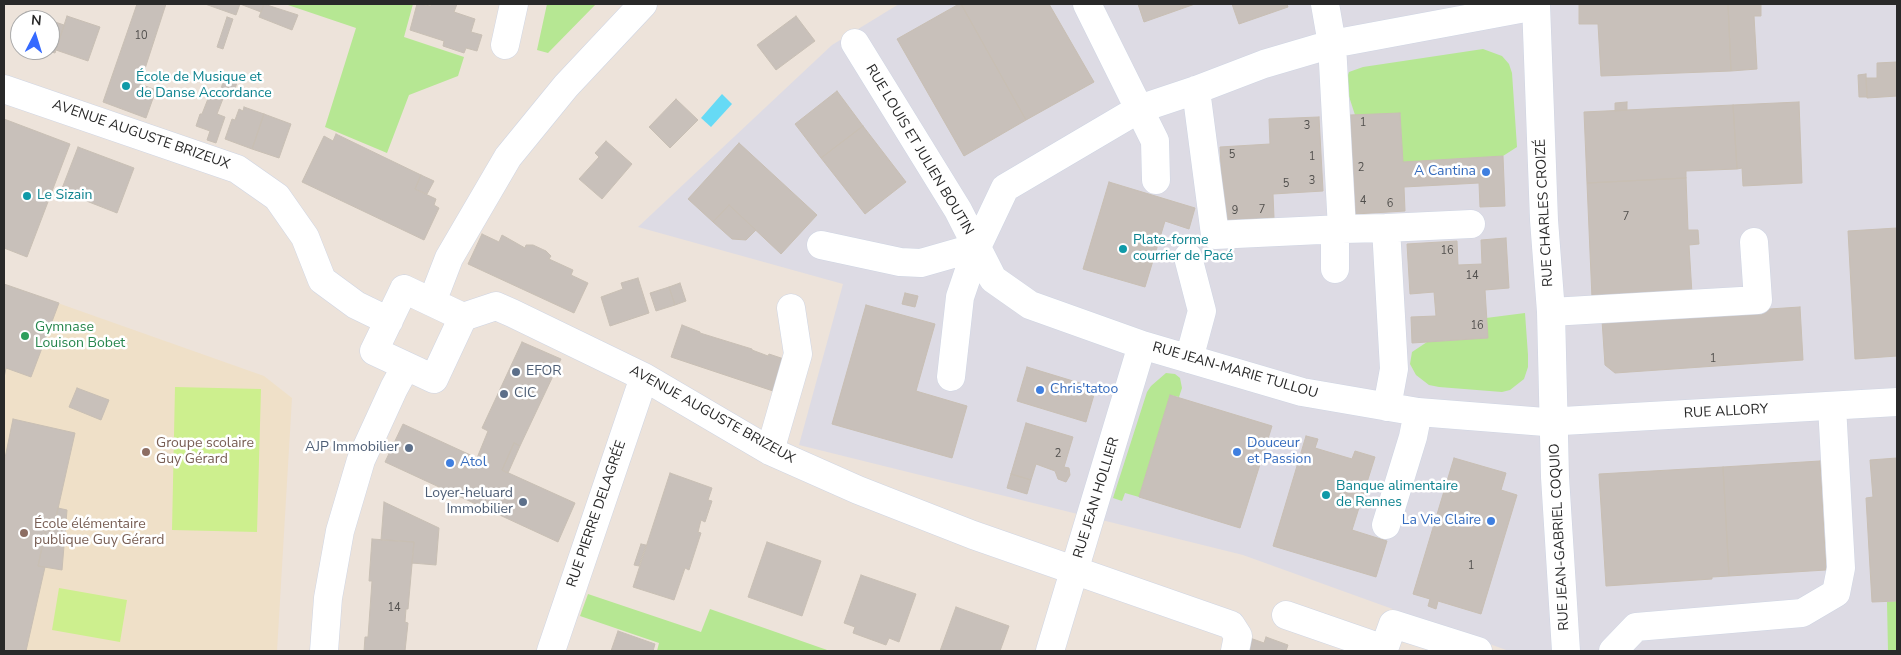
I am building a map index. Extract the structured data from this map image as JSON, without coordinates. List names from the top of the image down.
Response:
{
  "streets": {
    "street": [
      "AVENUE AUGUSTE BRIZEUX",
      "RUE LOUIS ET JULIEN BOUTIN",
      "RUE CHARLES CROIZÉ",
      "RUE JEAN-MARIE TULLOU",
      "RUE ALLORY",
      "RUE JEAN HOLLIER",
      "RUE PIERRE DELAGRÉE",
      "RUE JEAN-GABRIEL COQUIO"
    ]
  },
  "crossings": [
    ["AVENUE AUGUSTE BRIZEUX", "RUE JEAN HOLLIER"],
    ["AVENUE AUGUSTE BRIZEUX", "RUE PIERRE DELAGRÉE"],
    ["RUE LOUIS ET JULIEN BOUTIN", "RUE CHARLES CROIZÉ"],
    ["RUE LOUIS ET JULIEN BOUTIN", "RUE JEAN-MARIE TULLOU"],
    ["RUE CHARLES CROIZÉ", "RUE JEAN-MARIE TULLOU"],
    ["RUE CHARLES CROIZÉ", "RUE ALLORY"],
    ["RUE CHARLES CROIZÉ", "RUE JEAN-GABRIEL COQUIO"],
    ["RUE JEAN-MARIE TULLOU", "RUE ALLORY"],
    ["RUE JEAN-MARIE TULLOU", "RUE JEAN HOLLIER"],
    ["RUE JEAN-MARIE TULLOU", "RUE JEAN-GABRIEL COQUIO"],
    ["RUE ALLORY", "RUE JEAN-GABRIEL COQUIO"]
  ],
  "places": [
    "École de Musique et de Danse Accordance",
    "A Cantina",
    "Le Sizain",
    "Plate-forme courrier de Pacé",
    "Gymnase Louison Bobet",
    "EFOR",
    "Chris'tatoo",
    "CIC",
    "AJP Immobilier",
    "Groupe scolaire Guy Gérard",
    "Douceur et Passion",
    "Atol",
    "Banque alimentaire de Rennes",
    "Loyer-heluard Immobilier",
    "La Vie Claire",
    "École élémentaire publique Guy Gérard"
  ],
  "house_numbers": [
    "10",
    "1",
    "3",
    "5",
    "1",
    "2",
    "3",
    "5",
    "4",
    "6",
    "7",
    "9",
    "7",
    "16",
    "14",
    "16",
    "1",
    "2",
    "1",
    "14"
  ],
  "north": "top"
}
